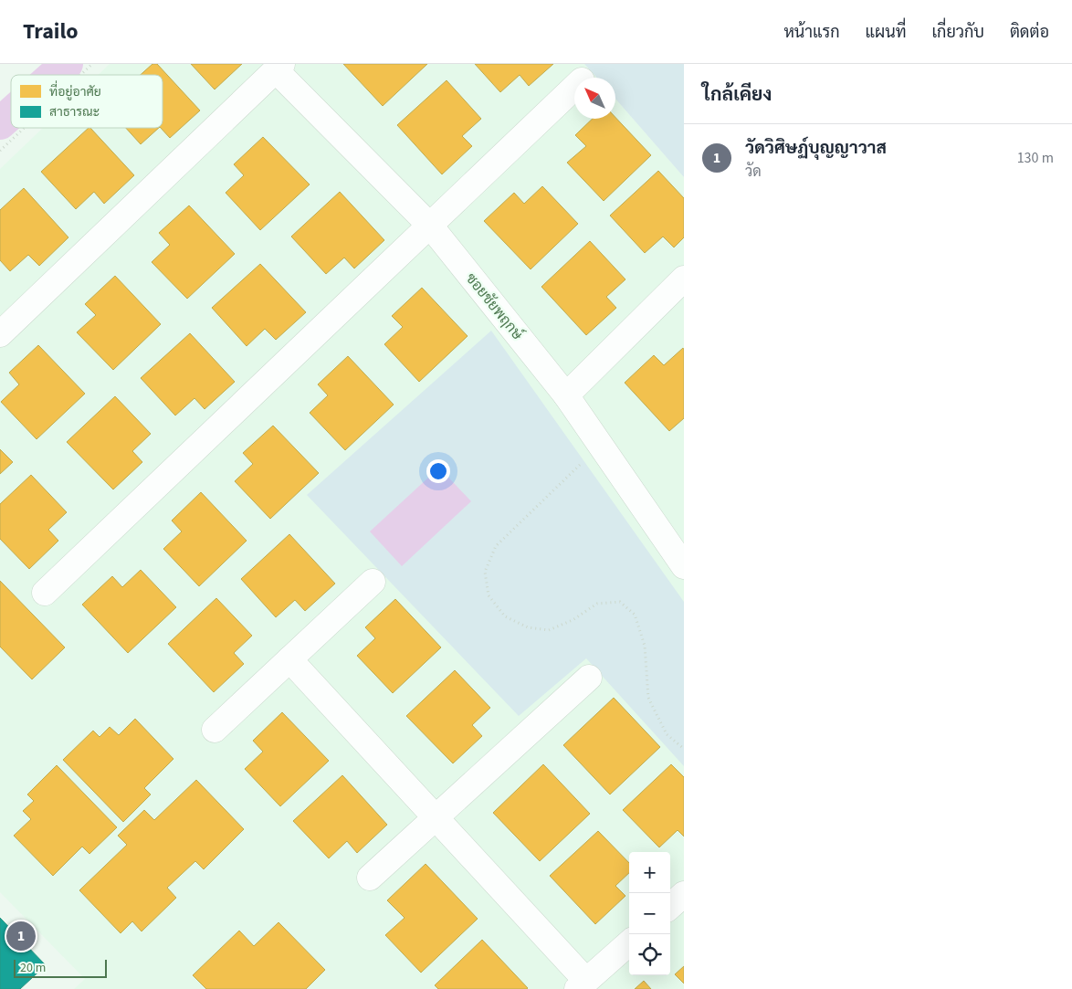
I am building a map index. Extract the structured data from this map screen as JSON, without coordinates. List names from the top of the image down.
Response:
{
  "streets": {
    "street": ["ซอยชัยพฤกษ์"]
  },
  "legend": ["ที่อยู่อาศัย", "สาธารณะ"],
  "scale_bar": "20 m",
  "north": "top left",
  "page": {
    "header": "Trailo",
    "nav": [
      "หน้าแรก",
      "แผนที่",
      "เกี่ยวกับ",
      "ติดต่อ"
    ],
    "heading": "ใกล้เคียง",
    "list": [
      {
        "mark": "1",
        "name": "วัดวิศิษฏ์บุญญาวาส",
        "note": "วัด",
        "value": "130 m"
      }
    ],
    "map_buttons": ["+", "−"],
    "pins": "1",
    "scale": "20 m"
  }
}
